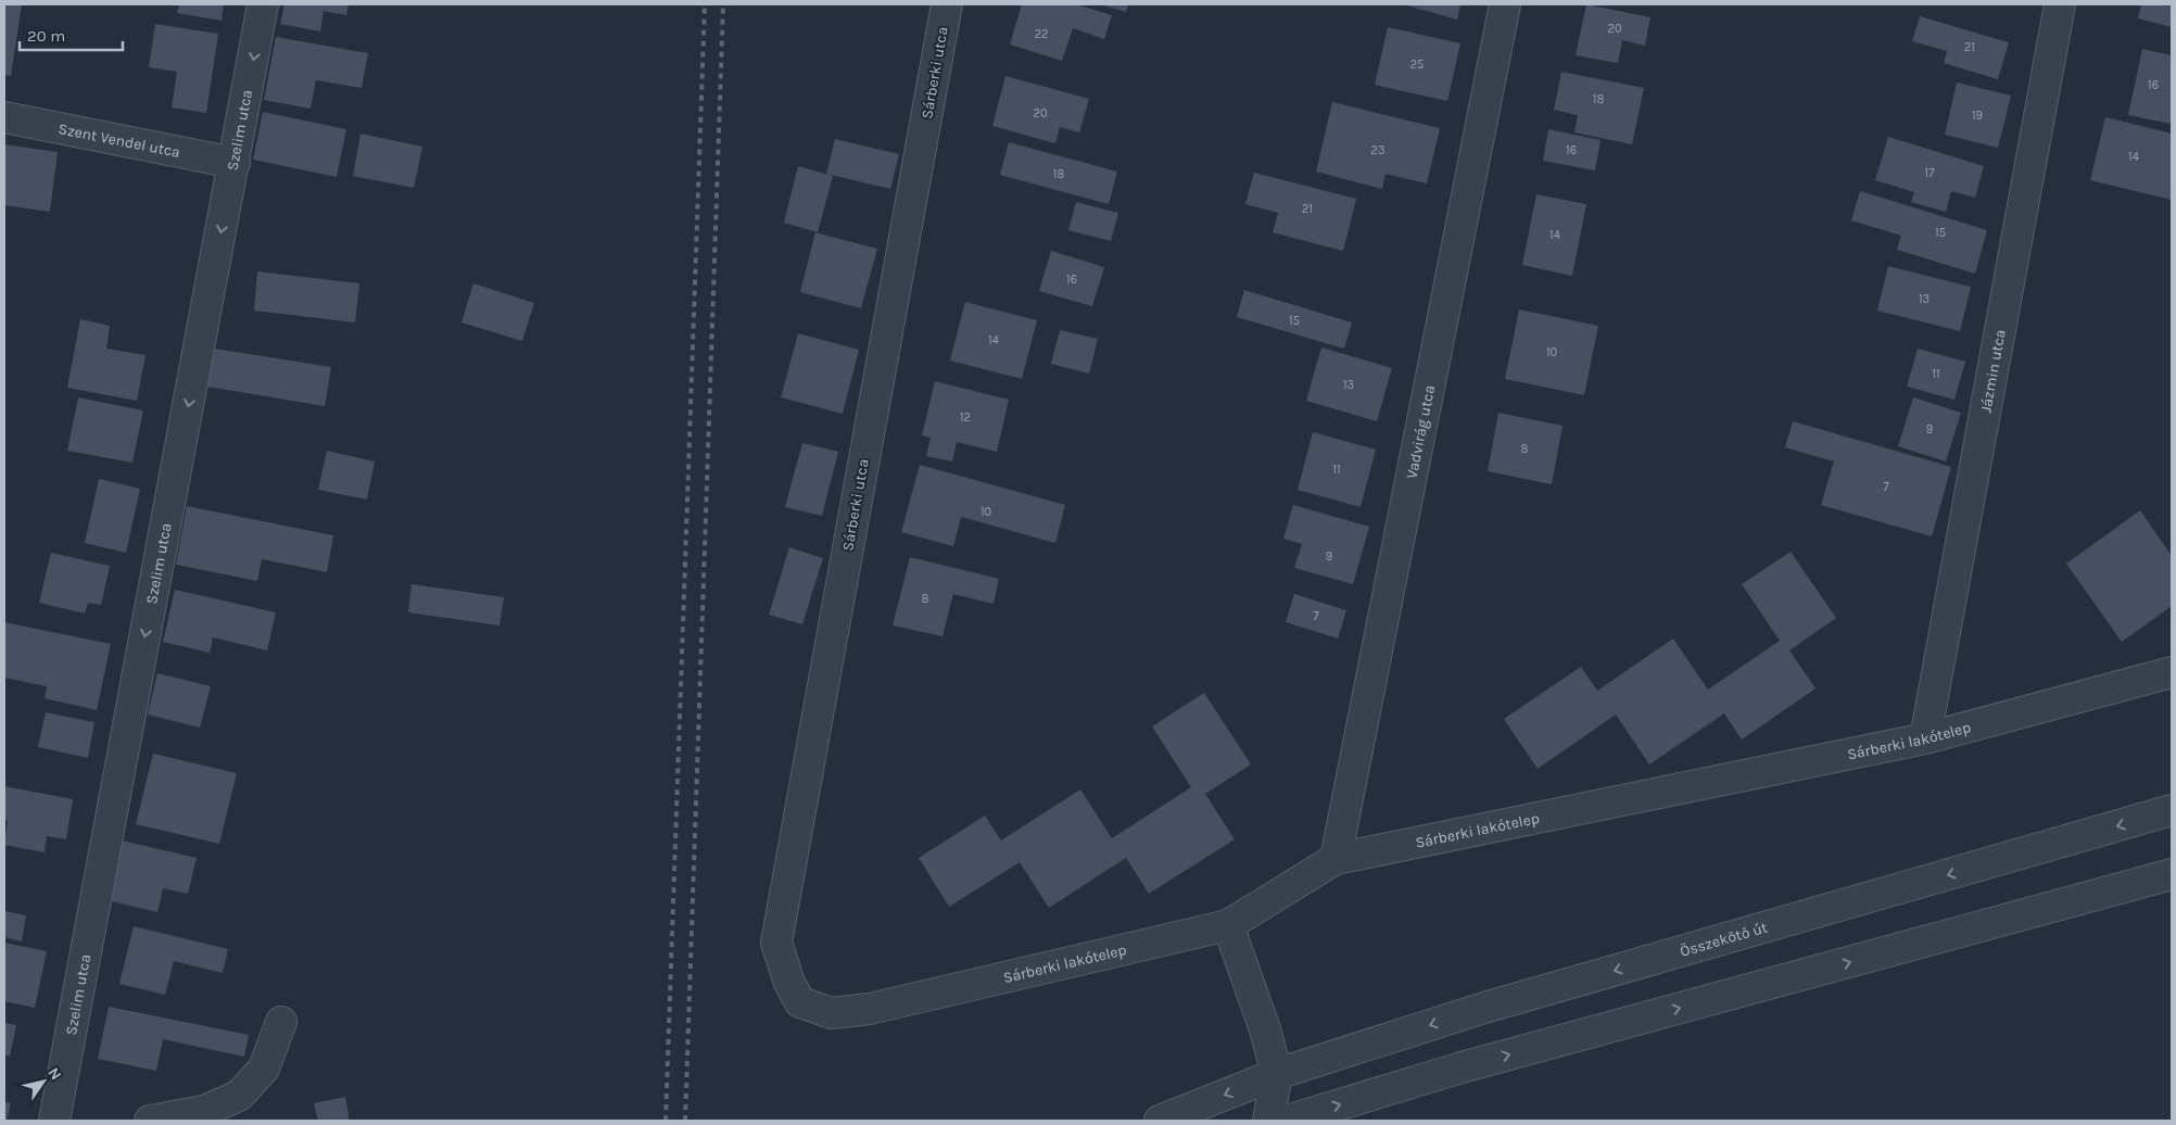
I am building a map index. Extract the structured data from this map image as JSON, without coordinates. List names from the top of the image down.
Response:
{
  "streets": {
    "street": [
      "Sárberki utca",
      "Szelim utca",
      "Szent Vendel utca",
      "Jázmin utca",
      "Vadvirág utca",
      "Sárberki lakótelep",
      "Összekötő út"
    ]
  },
  "crossings": [
    ["Sárberki utca", "Sárberki lakótelep"],
    ["Szelim utca", "Szent Vendel utca"],
    ["Jázmin utca", "Sárberki lakótelep"],
    ["Vadvirág utca", "Sárberki lakótelep"]
  ],
  "one_way": ["Szelim utca"],
  "house_numbers": [
    "20",
    "22",
    "21",
    "25",
    "16",
    "18",
    "20",
    "19",
    "23",
    "16",
    "14",
    "17",
    "18",
    "21",
    "15",
    "14",
    "16",
    "13",
    "15",
    "14",
    "10",
    "11",
    "13",
    "12",
    "9",
    "8",
    "11",
    "7",
    "10",
    "9",
    "8",
    "7"
  ],
  "scale_bar": "20 m",
  "north": "top right"
}
